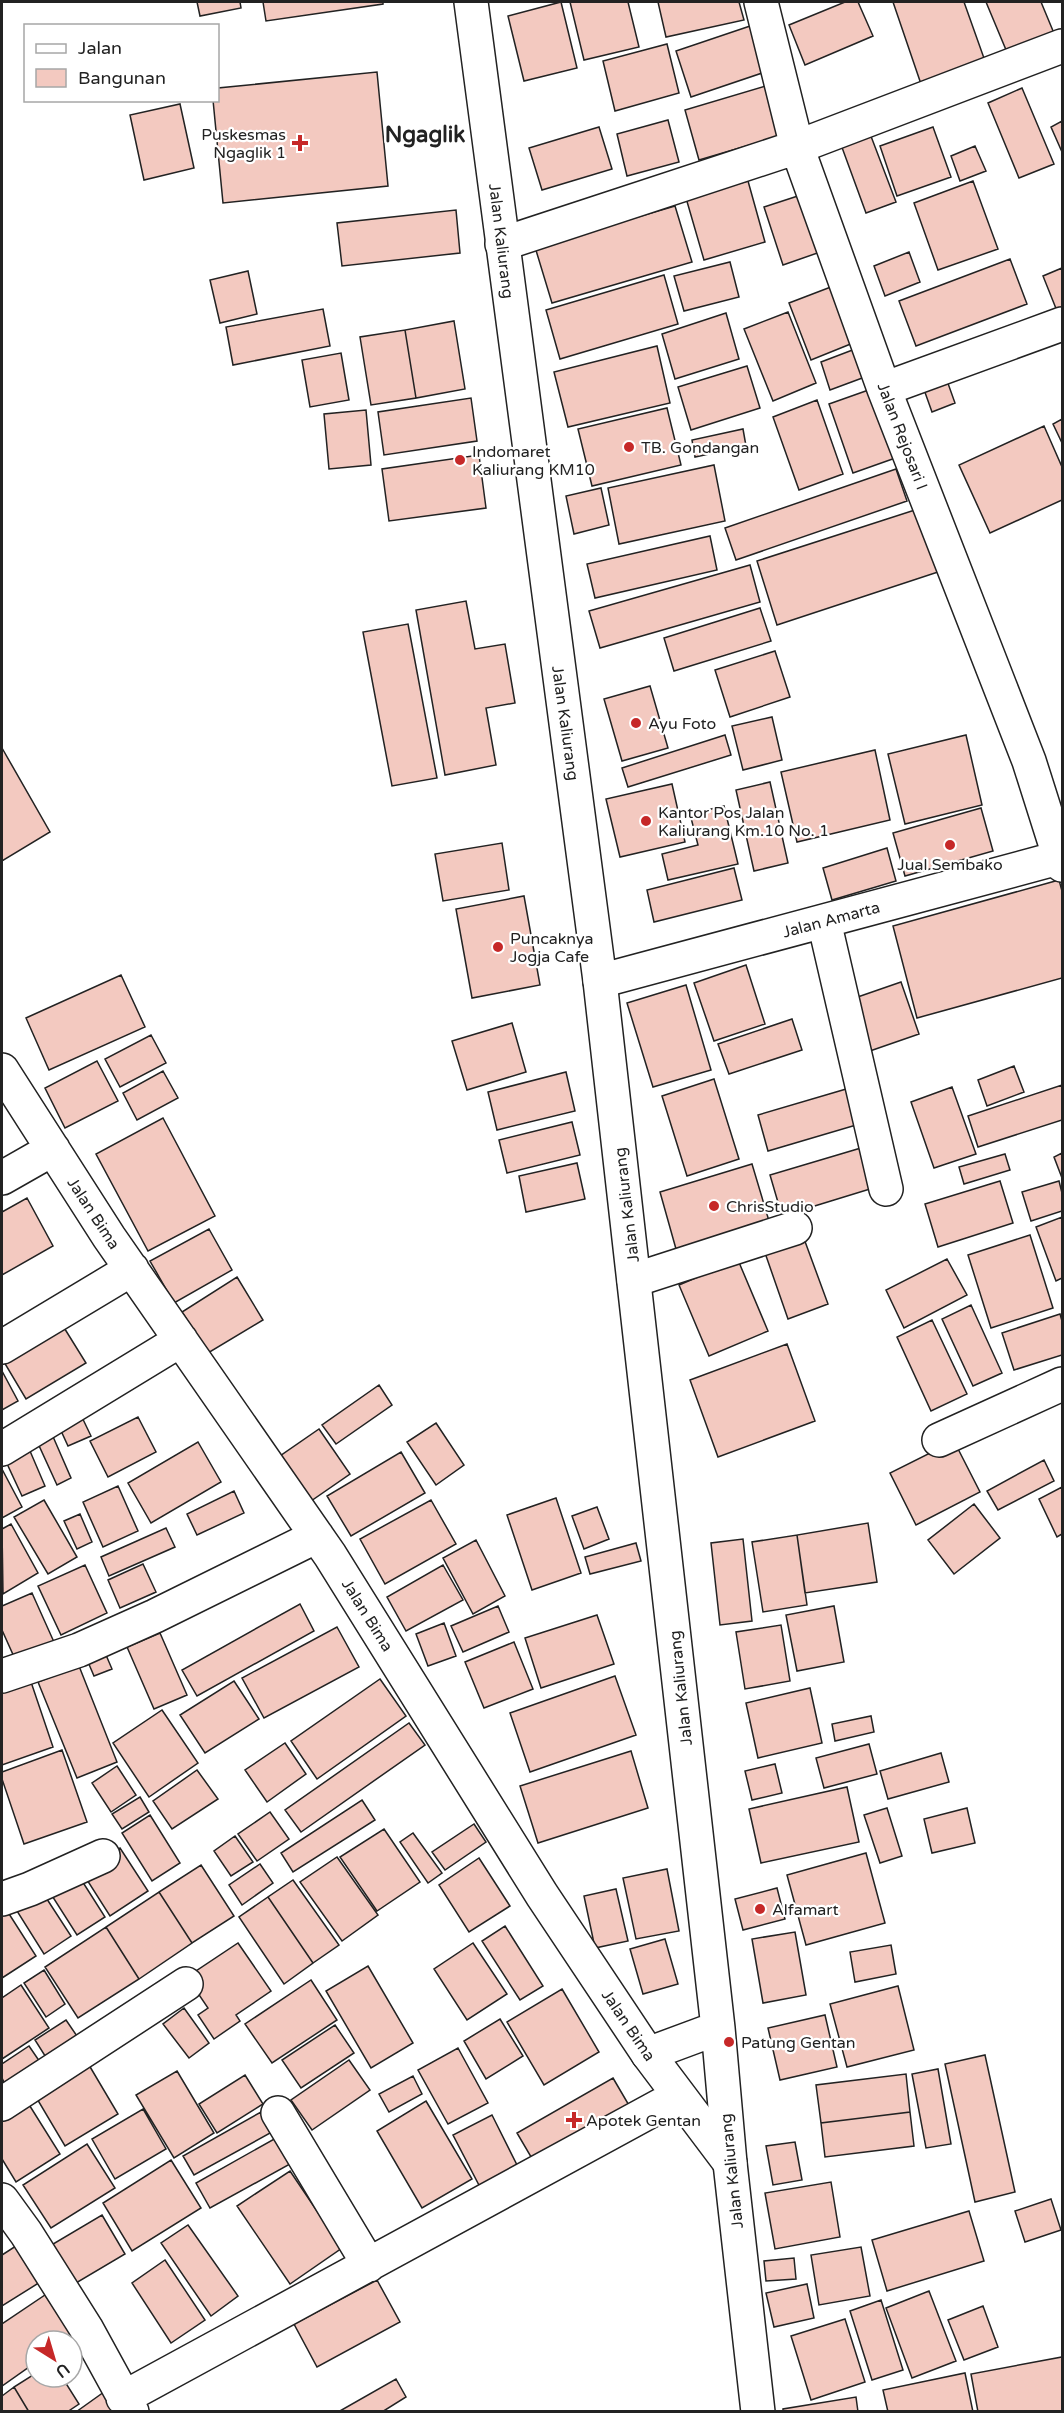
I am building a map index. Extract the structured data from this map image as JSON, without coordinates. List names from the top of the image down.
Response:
{
  "streets": {
    "street": [
      "Jalan Kaliurang",
      "Jalan Rejosari I",
      "Jalan Amarta",
      "Jalan Bima"
    ]
  },
  "crossings": [
    ["Jalan Kaliurang", "Jalan Amarta"],
    ["Jalan Kaliurang", "Jalan Bima"],
    ["Jalan Rejosari I", "Jalan Amarta"]
  ],
  "districts": ["Ngaglik"],
  "places": {
    "health": ["Puskesmas Ngaglik 1", "Apotek Gentan"],
    "other": [
      "TB. Gondangan",
      "Indomaret Kaliurang KM10",
      "Ayu Foto",
      "Kantor Pos Jalan Kaliurang Km.10 No. 1",
      "Jual Sembako",
      "Puncaknya Jogja Cafe",
      "ChrisStudio",
      "Alfamart",
      "Patung Gentan"
    ]
  },
  "legend": ["Jalan", "Bangunan"],
  "north": "bottom right"
}
